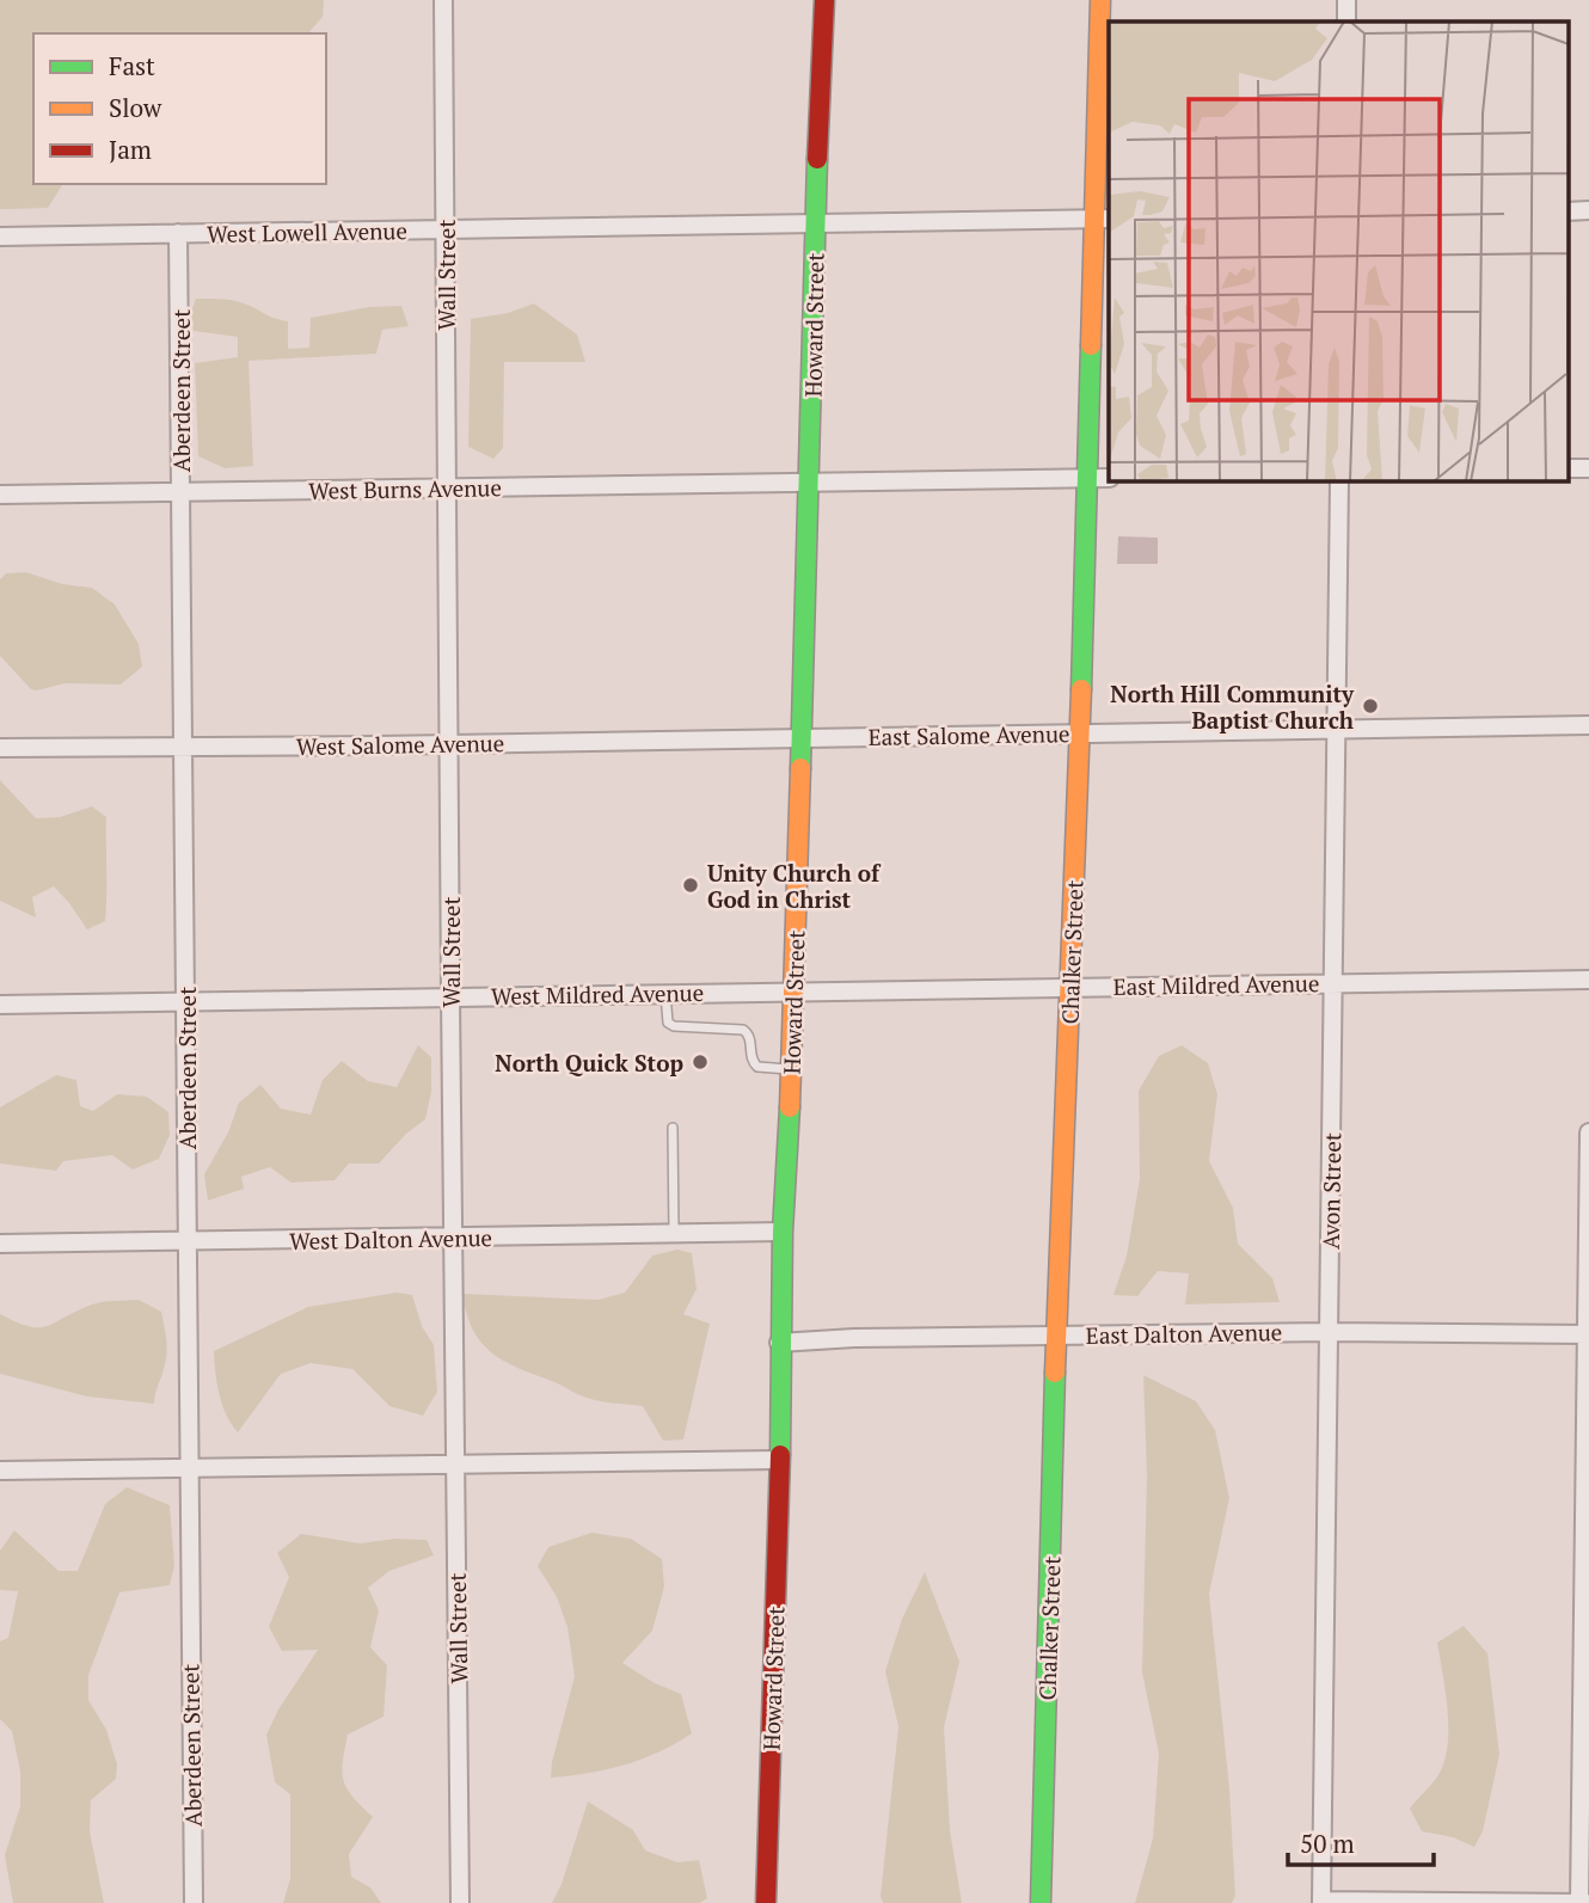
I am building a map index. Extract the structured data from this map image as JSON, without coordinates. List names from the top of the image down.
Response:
{
  "streets": {
    "main road": ["Howard Street", "Chalker Street"],
    "street": [
      "West Lowell Avenue",
      "Wall Street",
      "Aberdeen Street",
      "West Burns Avenue",
      "East Salome Avenue",
      "West Salome Avenue",
      "East Mildred Avenue",
      "West Mildred Avenue",
      "Avon Street",
      "West Dalton Avenue",
      "East Dalton Avenue"
    ]
  },
  "crossings": [
    ["West Lowell Avenue", "Wall Street"],
    ["West Lowell Avenue", "Howard Street"],
    ["West Lowell Avenue", "Aberdeen Street"],
    ["West Lowell Avenue", "Chalker Street"],
    ["Wall Street", "West Burns Avenue"],
    ["Wall Street", "West Salome Avenue"],
    ["Wall Street", "West Mildred Avenue"],
    ["Wall Street", "West Dalton Avenue"],
    ["Howard Street", "West Burns Avenue"],
    ["Howard Street", "East Salome Avenue"],
    ["Howard Street", "West Salome Avenue"],
    ["Howard Street", "East Mildred Avenue"],
    ["Howard Street", "West Mildred Avenue"],
    ["Howard Street", "West Dalton Avenue"],
    ["Howard Street", "East Dalton Avenue"],
    ["Aberdeen Street", "West Burns Avenue"],
    ["Aberdeen Street", "West Salome Avenue"],
    ["Aberdeen Street", "West Mildred Avenue"],
    ["Aberdeen Street", "West Dalton Avenue"],
    ["West Burns Avenue", "Chalker Street"],
    ["East Salome Avenue", "West Salome Avenue"],
    ["East Salome Avenue", "Chalker Street"],
    ["East Salome Avenue", "Avon Street"],
    ["Chalker Street", "East Mildred Avenue"],
    ["Chalker Street", "East Dalton Avenue"],
    ["East Mildred Avenue", "West Mildred Avenue"],
    ["East Mildred Avenue", "Avon Street"],
    ["Avon Street", "East Dalton Avenue"]
  ],
  "places": ["North Hill Community Baptist Church", "Unity Church of God in Christ", "North Quick Stop"],
  "legend": ["Fast", "Slow", "Jam"],
  "scale_bar": "50 m"
}
